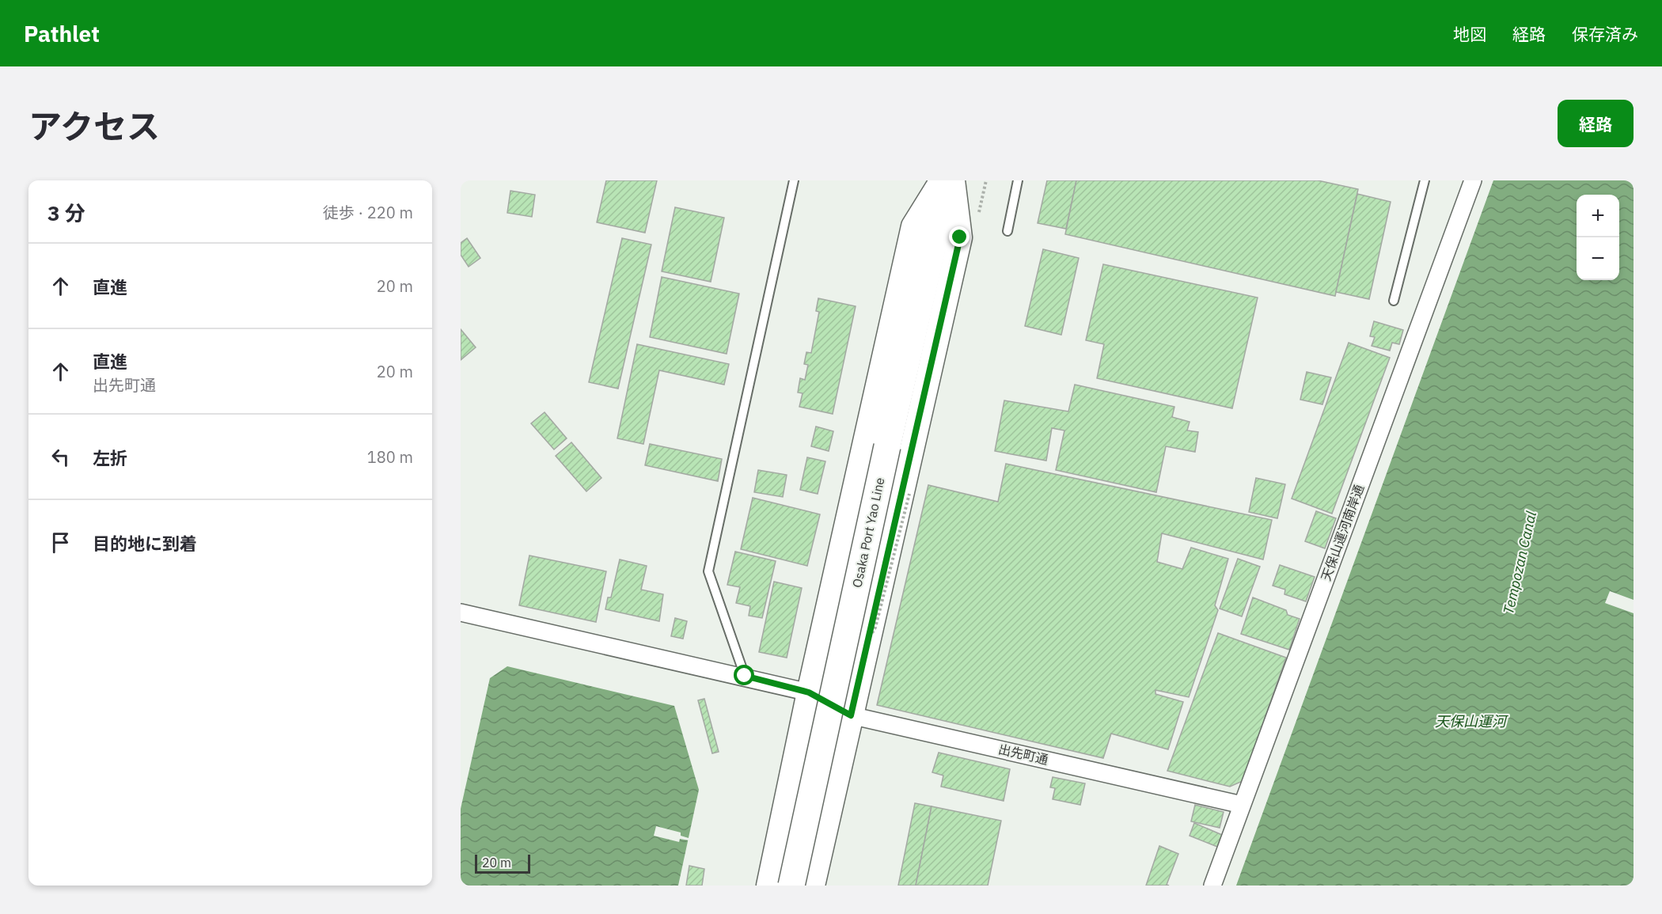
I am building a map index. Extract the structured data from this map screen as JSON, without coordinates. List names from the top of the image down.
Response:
{
  "streets": {
    "main road": ["Osaka Port Yao Line"],
    "street": ["天保山運河南岸通", "出先町通"]
  },
  "crossings": [
    ["天保山運河南岸通", "出先町通"]
  ],
  "water": ["Tempozan Canal", "天保山運河"],
  "scale_bar": "20 m",
  "page": {
    "header": "Pathlet",
    "nav": ["地図", "経路", "保存済み"],
    "title": "アクセス",
    "buttons": "経路",
    "heading": ["3 分", "徒歩 · 220 m"],
    "map_buttons": ["+", "−"],
    "list": [
      ["直進", "20 m"],
      ["直進", "出先町通", "20 m"],
      ["左折", "180 m"],
      "目的地に到着"
    ],
    "scale": "20 m"
  }
}
